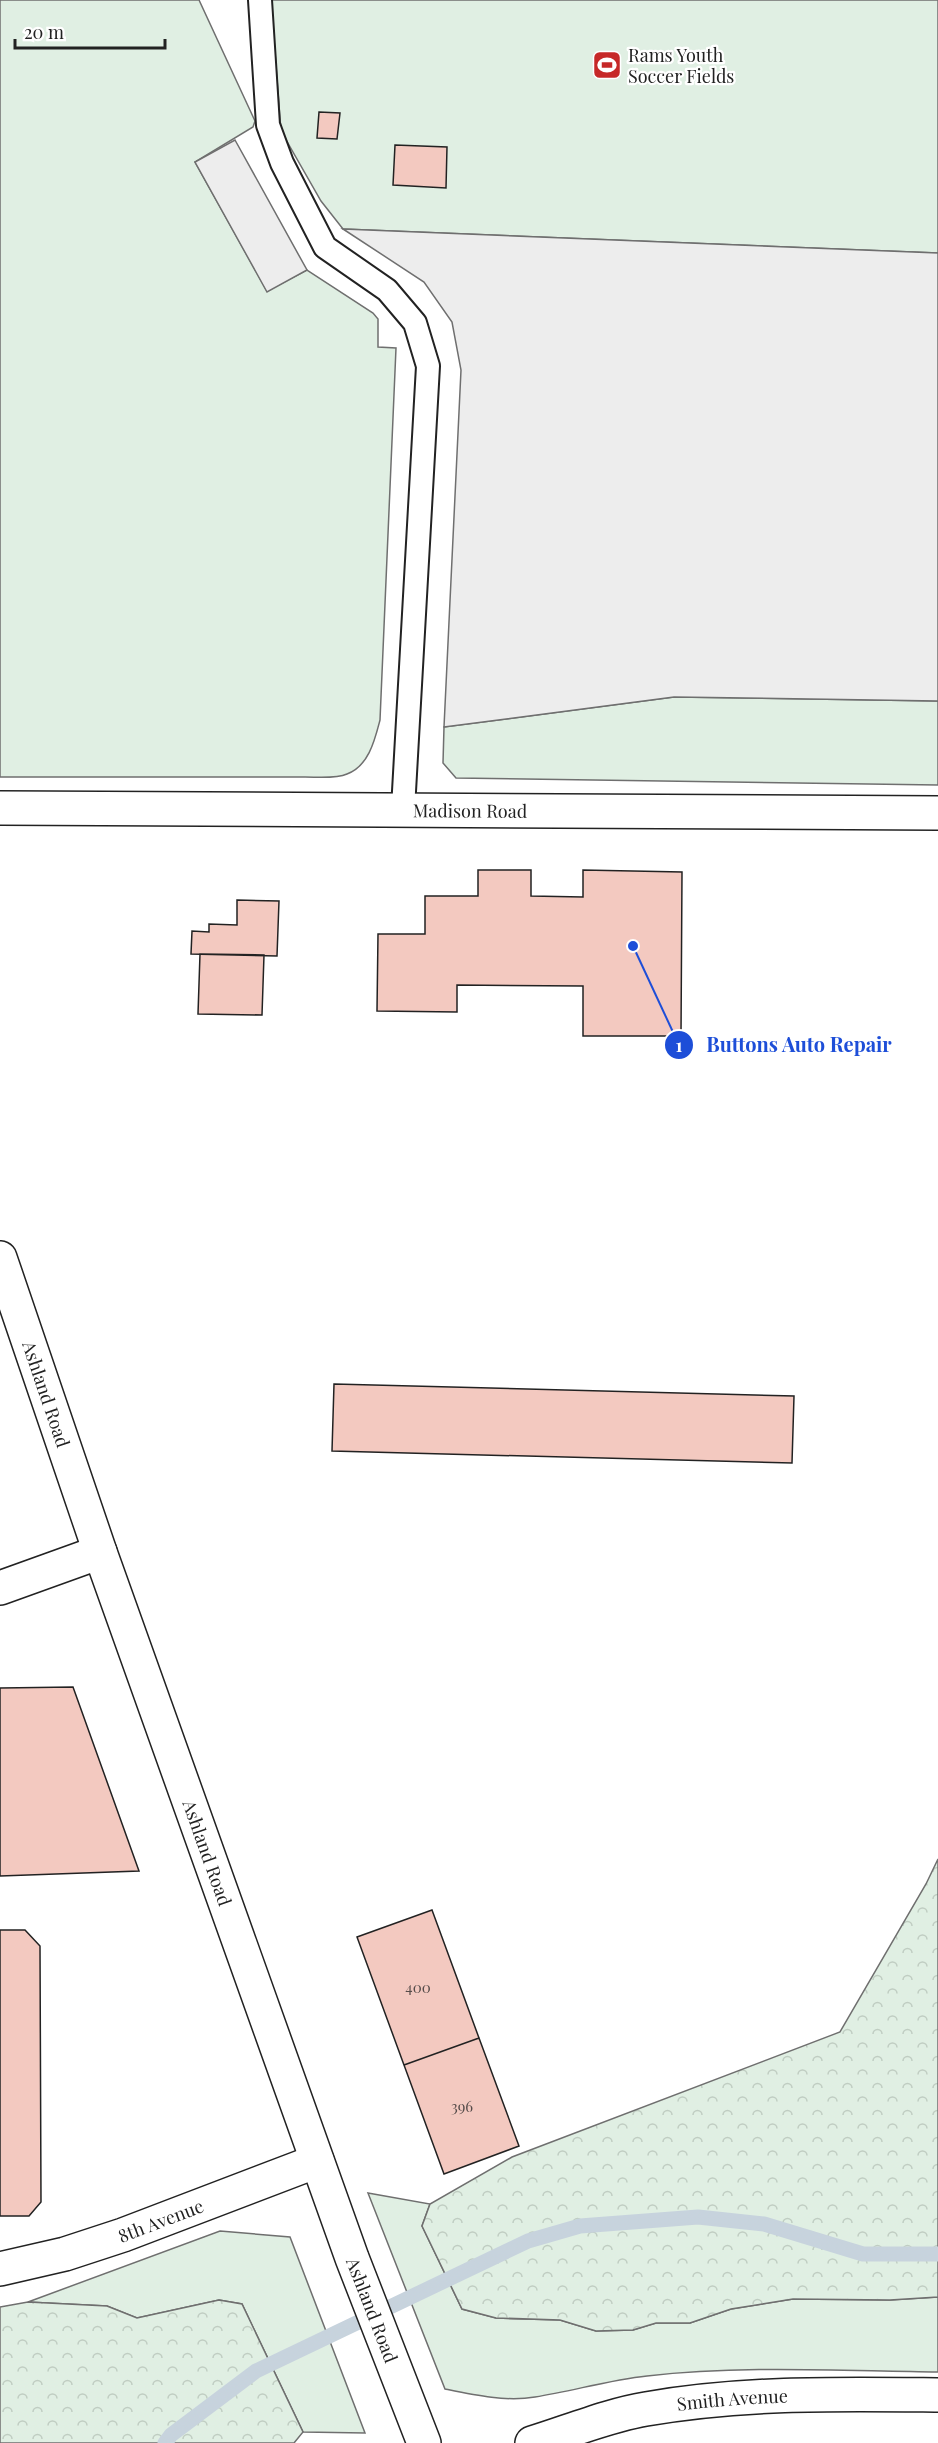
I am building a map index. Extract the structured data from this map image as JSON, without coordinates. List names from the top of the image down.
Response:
{
  "streets": {
    "street": [
      "Madison Road",
      "Ashland Road",
      "8th Avenue",
      "Smith Avenue"
    ]
  },
  "crossings": [
    ["Ashland Road", "8th Avenue"]
  ],
  "places": {
    "sports": ["Rams Youth Soccer Fields"],
    "other": ["Buttons Auto Repair"]
  },
  "house_numbers": ["400", "396"],
  "scale_bar": "20 m"
}
